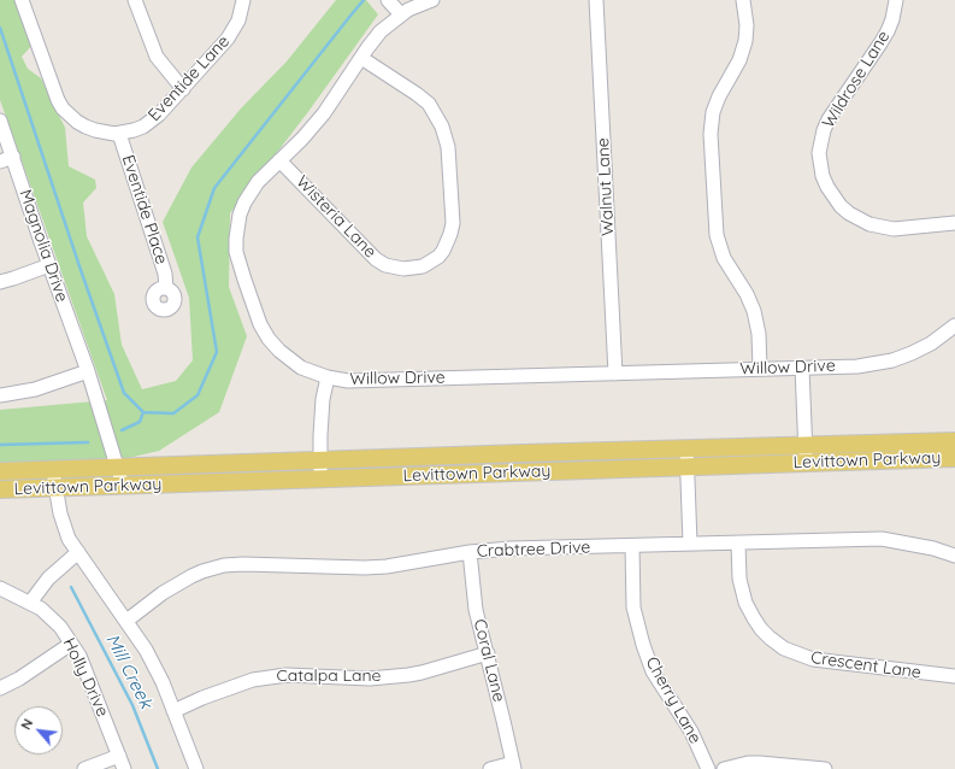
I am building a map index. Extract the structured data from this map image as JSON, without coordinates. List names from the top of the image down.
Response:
{
  "streets": {
    "main road": ["Levittown Parkway"],
    "street": [
      "Eventide Lane",
      "Wildrose Lane",
      "Walnut Lane",
      "Eventide Place",
      "Wisteria Lane",
      "Magnolia Drive",
      "Willow Drive",
      "Crabtree Drive",
      "Coral Lane",
      "Crescent Lane",
      "Catalpa Lane",
      "Holly Drive",
      "Cherry Lane"
    ]
  },
  "crossings": [
    ["Eventide Lane", "Eventide Place"],
    ["Walnut Lane", "Willow Drive"],
    ["Wisteria Lane", "Willow Drive"],
    ["Magnolia Drive", "Levittown Parkway"],
    ["Crabtree Drive", "Coral Lane"],
    ["Crabtree Drive", "Crescent Lane"],
    ["Crabtree Drive", "Cherry Lane"],
    ["Coral Lane", "Catalpa Lane"]
  ],
  "water": ["Mill Creek"],
  "north": "top left"
}
